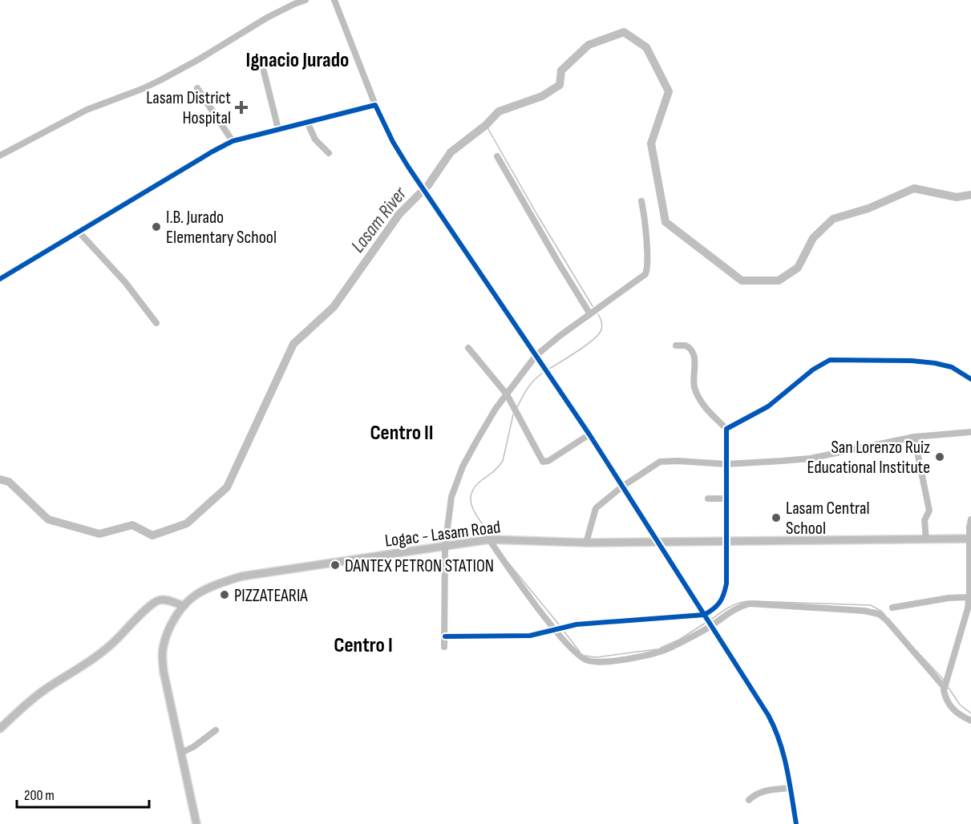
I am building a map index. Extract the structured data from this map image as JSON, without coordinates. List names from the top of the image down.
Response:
{
  "streets": {
    "main road": ["Logac - Lasam Road"]
  },
  "districts": ["Ignacio Jurado", "Centro II", "Centro I"],
  "water": ["Lasam River"],
  "places": {
    "health": ["Lasam District Hospital"],
    "other": [
      "I.B. Jurado Elementary School",
      "San Lorenzo Ruiz Educational Institute",
      "Lasam Central School",
      "DANTEX PETRON STATION",
      "PIZZATEARIA"
    ]
  },
  "scale_bar": "200 m"
}
